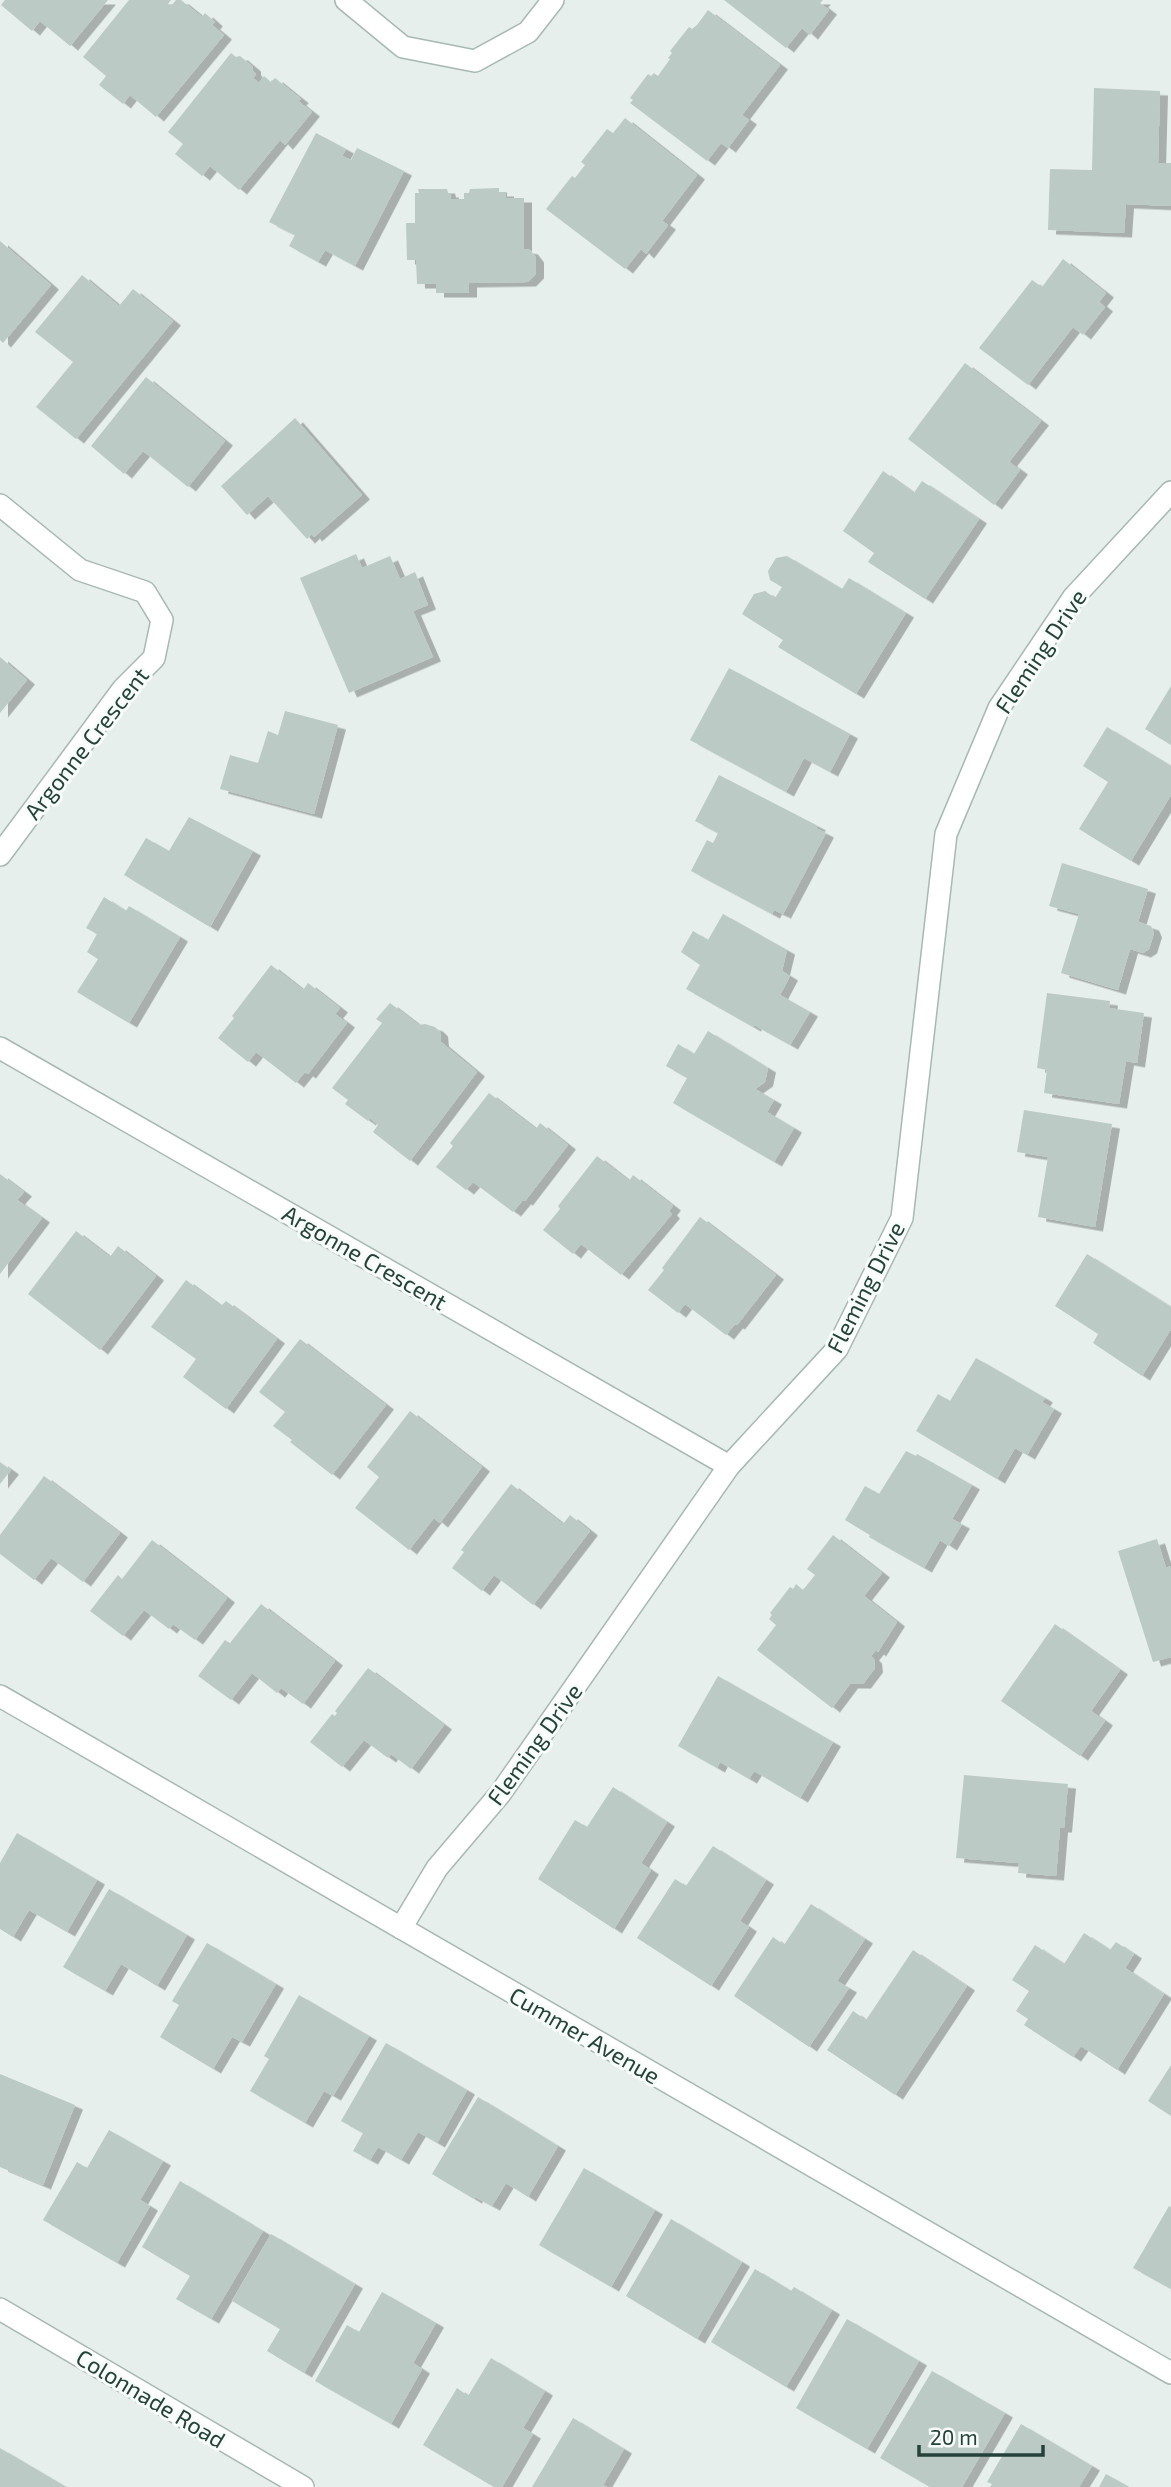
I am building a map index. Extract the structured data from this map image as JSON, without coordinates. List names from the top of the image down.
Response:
{
  "streets": {
    "street": [
      "Fleming Drive",
      "Argonne Crescent",
      "Cummer Avenue",
      "Colonnade Road"
    ]
  },
  "crossings": [
    ["Fleming Drive", "Argonne Crescent"],
    ["Fleming Drive", "Cummer Avenue"]
  ],
  "scale_bar": "20 m"
}
